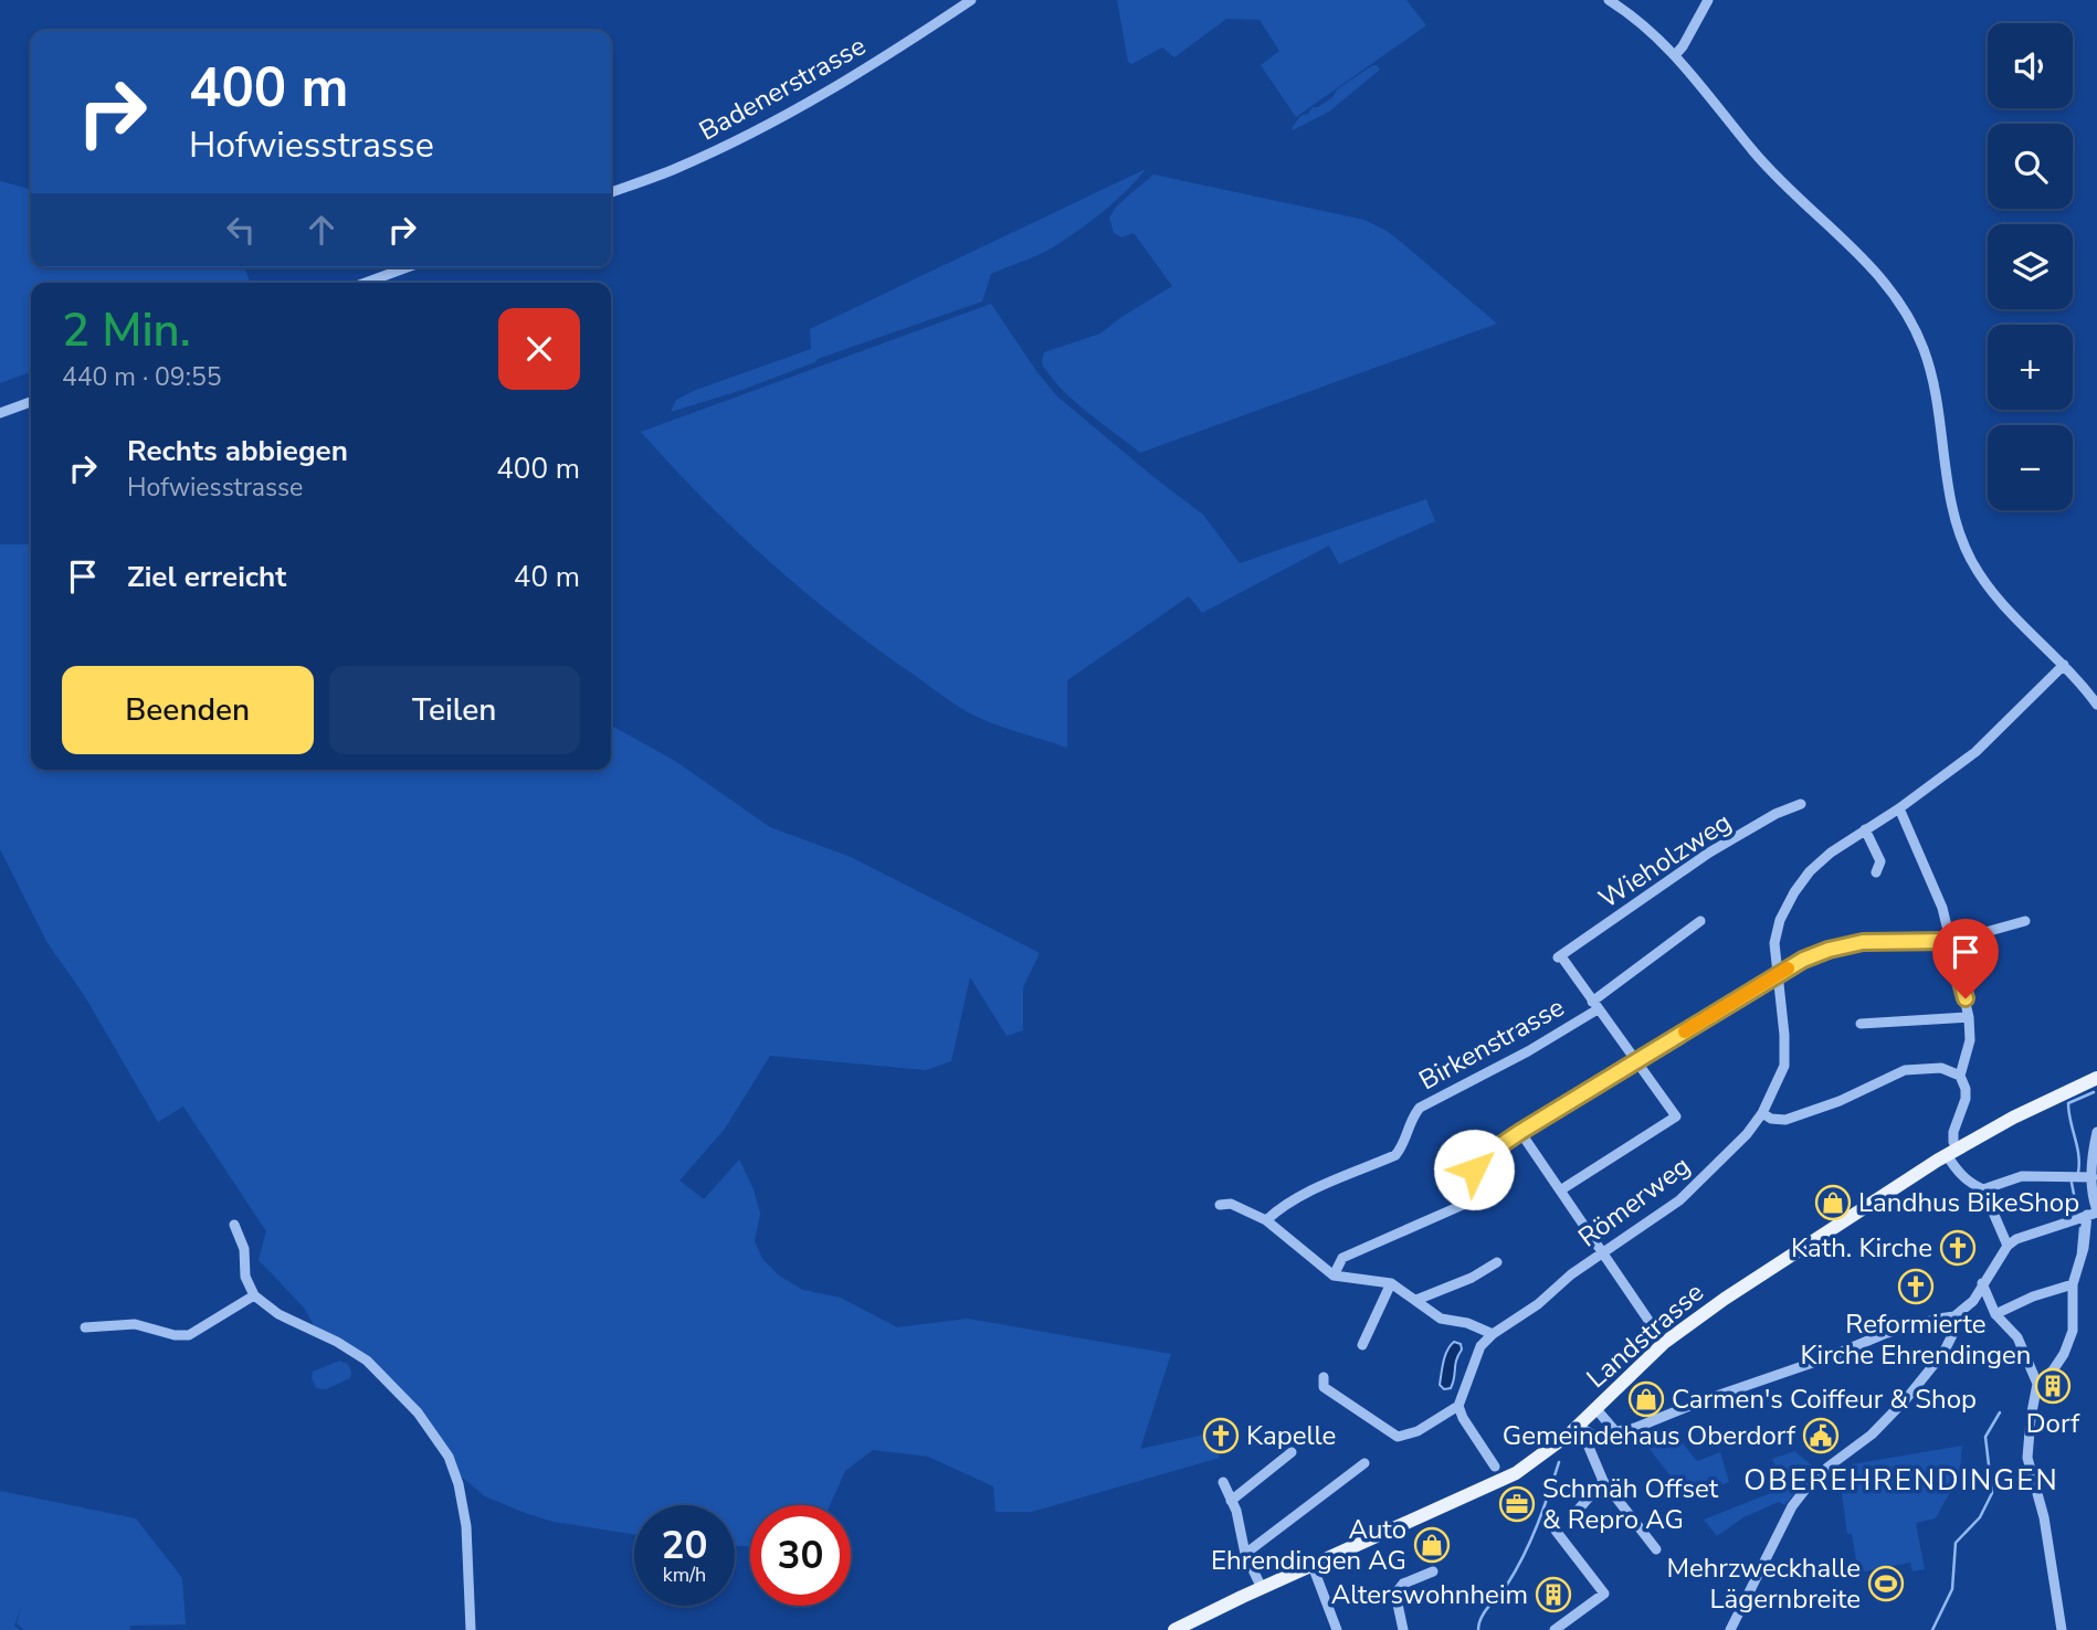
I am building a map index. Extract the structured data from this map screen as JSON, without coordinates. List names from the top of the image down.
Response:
{
  "streets": {
    "main road": ["Landstrasse"],
    "street": [
      "Badenerstrasse",
      "Wieholzweg",
      "Birkenstrasse",
      "Römerweg"
    ]
  },
  "crossings": [
    ["Wieholzweg", "Birkenstrasse"]
  ],
  "districts": ["OBEREHRENDINGEN"],
  "places": {
    "shop": ["Landhus BikeShop", "Carmen's Coiffeur & Shop", "Auto Ehrendingen AG"],
    "church": ["Kath. Kirche", "Reformierte Kirche Ehrendingen", "Kapelle"],
    "building": ["Dorf", "Alterswohnheim"],
    "public building": ["Gemeindehaus Oberdorf"],
    "office": ["Schmäh Offset & Repro AG"],
    "sports": ["Mehrzweckhalle Lägernbreite"]
  },
  "page": {
    "map_buttons": ["+", "−"],
    "turn": ["400 m", "Hofwiesstrasse"],
    "heading": ["2 Min.", "440 m · 09:55"],
    "list": [
      {
        "name": "Rechts abbiegen",
        "note": "Hofwiesstrasse",
        "value": "400 m"
      },
      {
        "name": "Ziel erreicht",
        "value": "40 m"
      }
    ],
    "buttons": ["Beenden", "Teilen"],
    "speed": "20 km/h",
    "limit": "30"
  }
}
